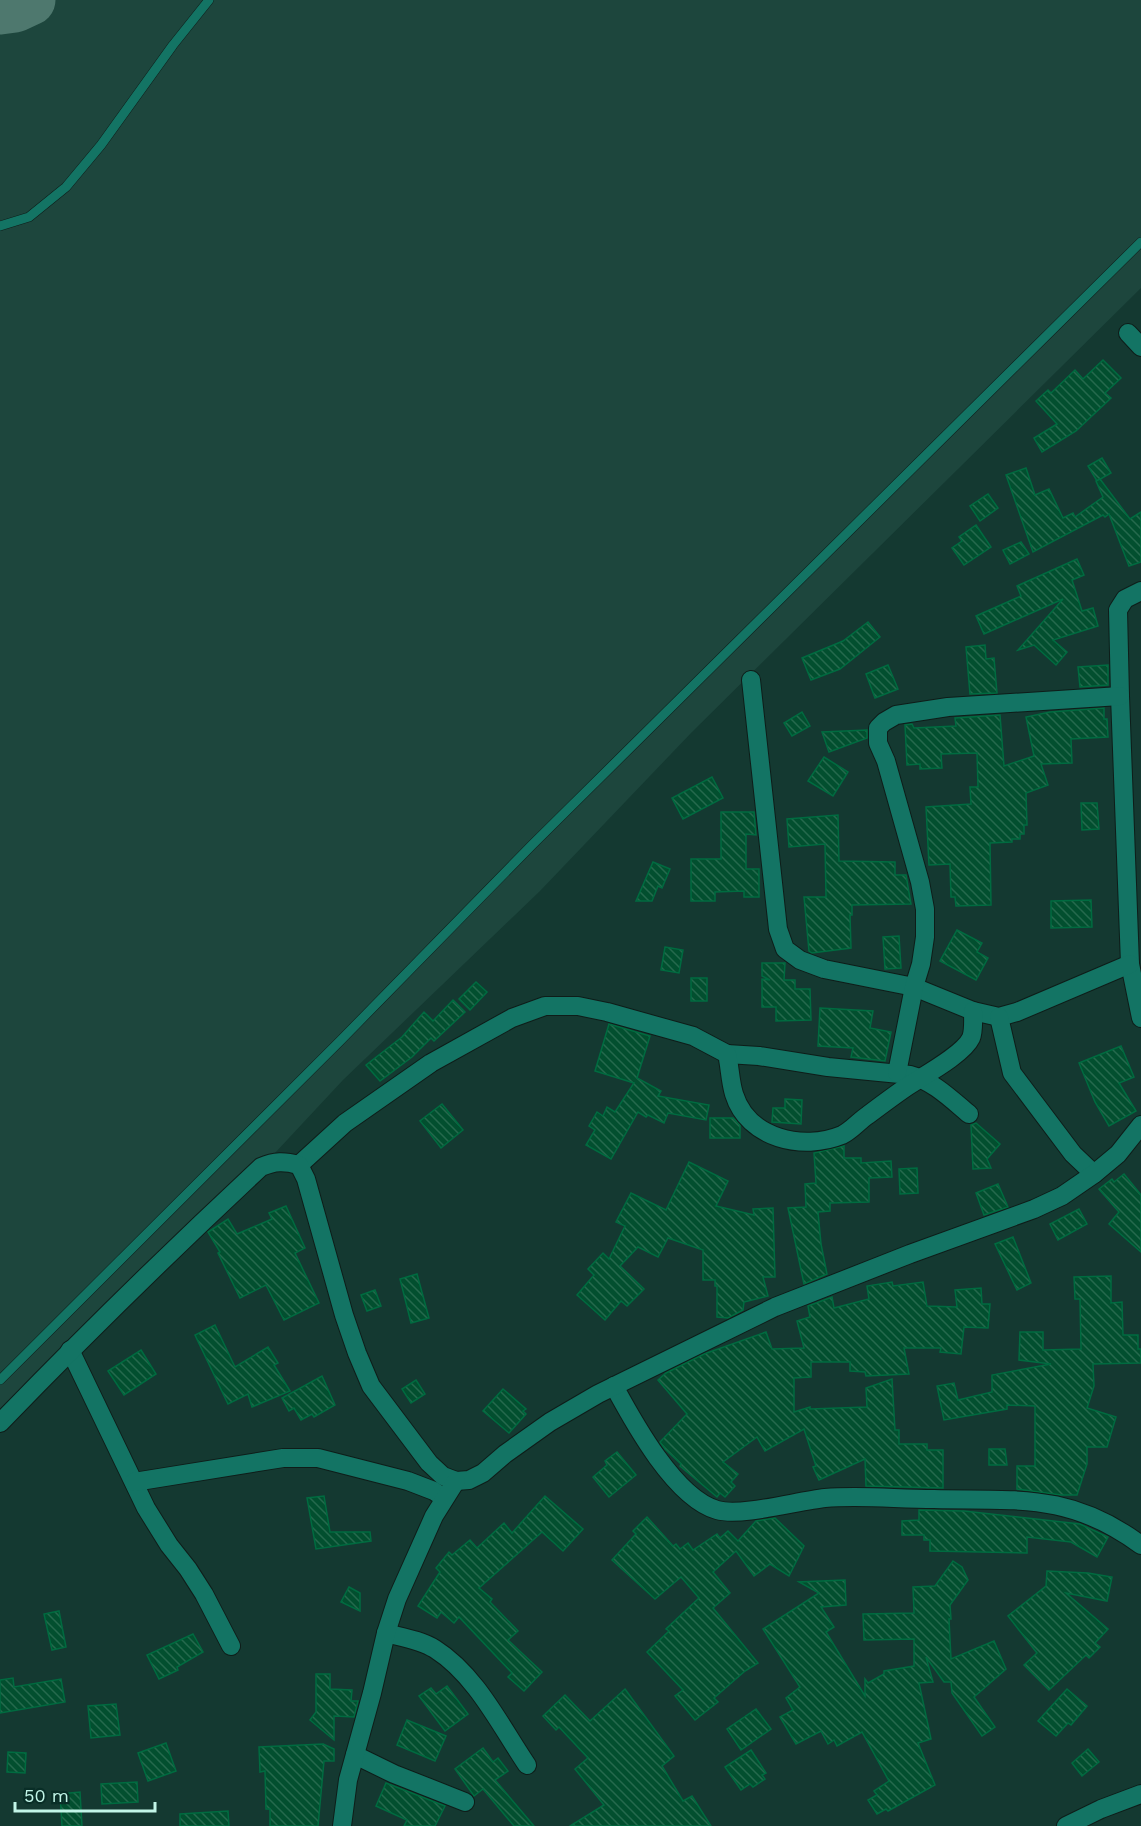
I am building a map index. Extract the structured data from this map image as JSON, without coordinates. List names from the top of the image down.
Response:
{
  "scale_bar": "50 m"
}
